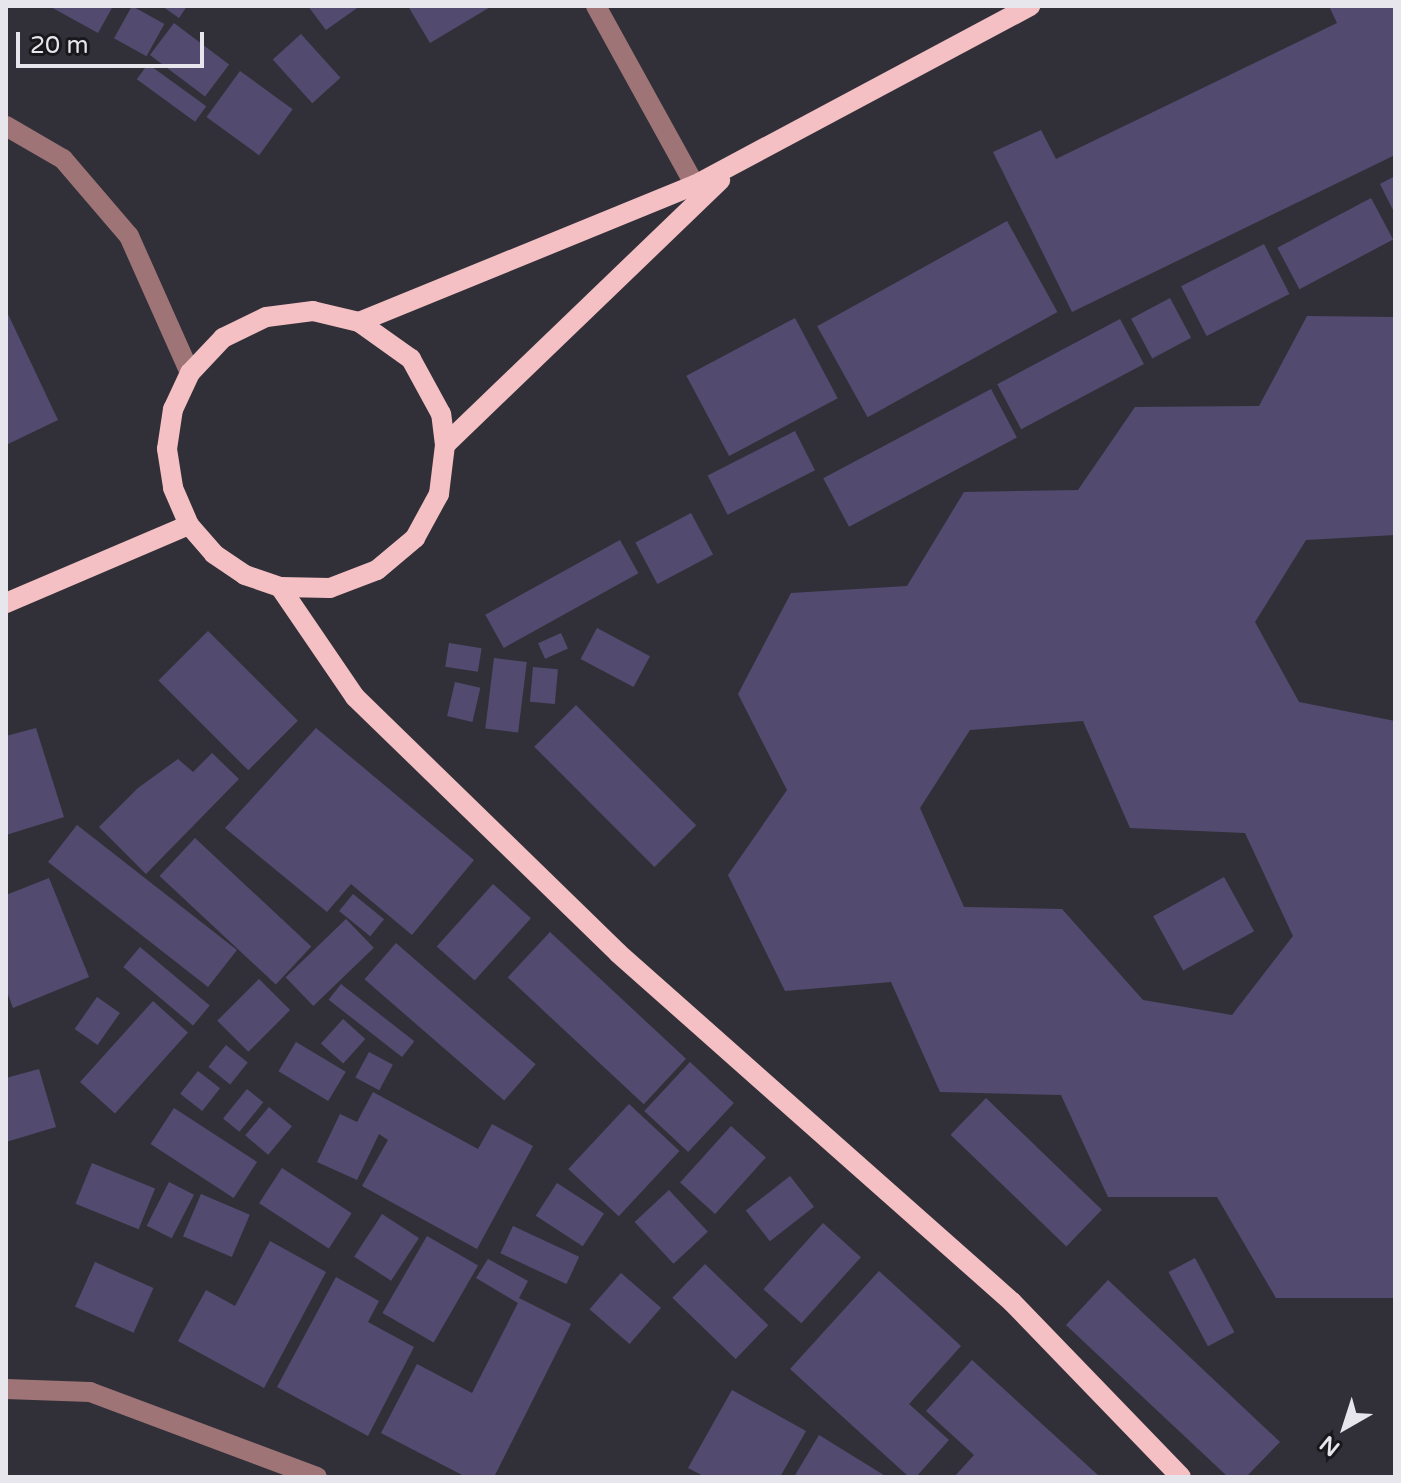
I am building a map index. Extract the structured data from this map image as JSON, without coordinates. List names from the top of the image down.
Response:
{
  "scale_bar": "20 m",
  "north": "bottom left"
}
